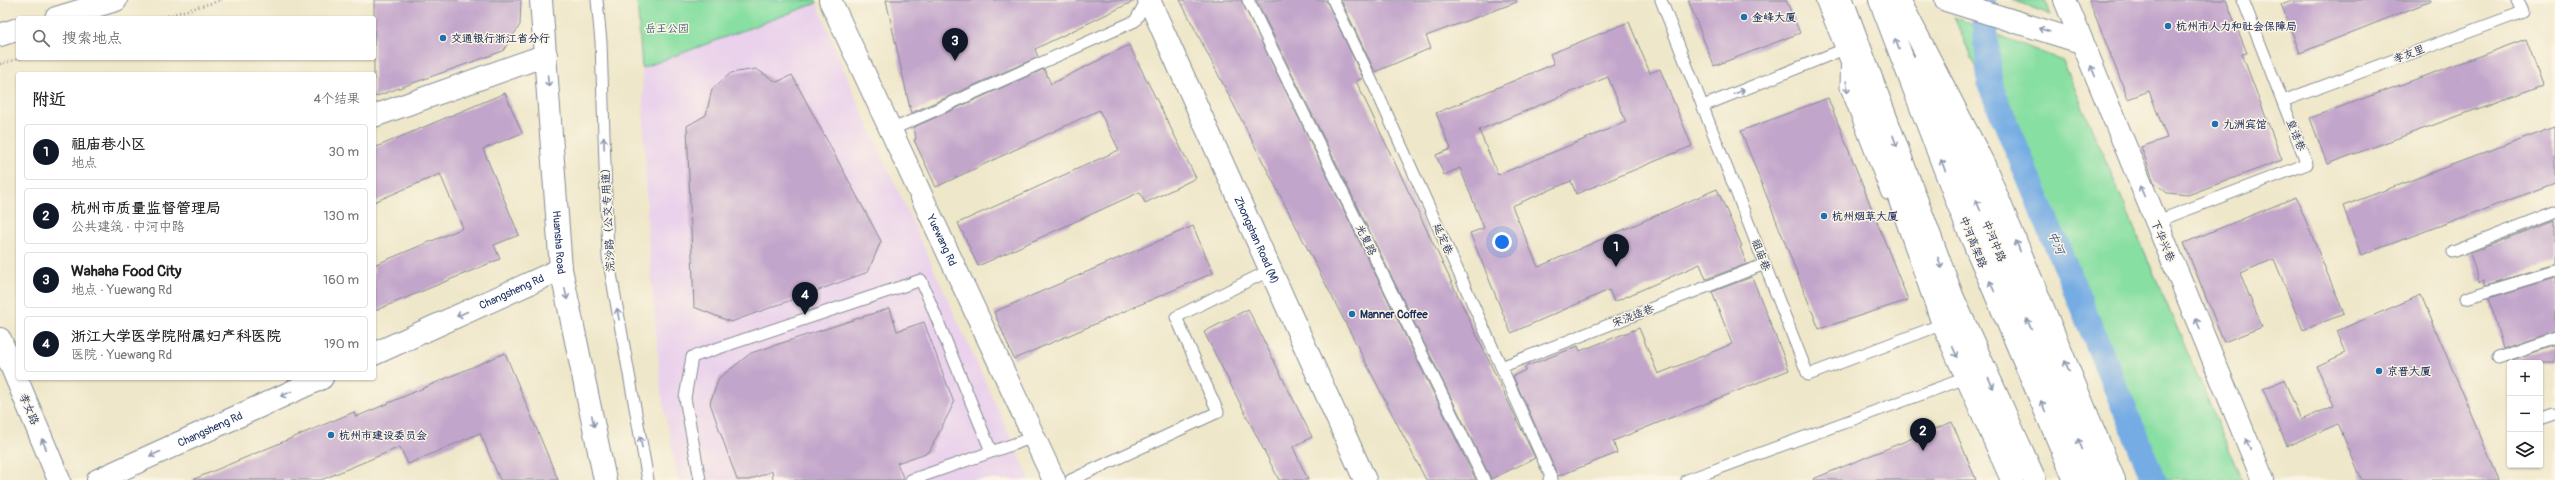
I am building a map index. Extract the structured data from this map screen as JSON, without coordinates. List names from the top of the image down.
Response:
{
  "streets": {
    "main road": [
      "Yuewang Rd",
      "Zhongshan Road (M)",
      "中河中路",
      "下华兴巷",
      "Huansha Road",
      "中河高架路",
      "Changsheng Rd",
      "孝女路"
    ],
    "lane": [
      "孝友里",
      "皇诰巷",
      "浣沙路（公交专用道）",
      "延定巷",
      "光复路",
      "祖庙巷",
      "宋浇造巷"
    ]
  },
  "crossings": [
    ["孝友里", "皇诰巷"],
    ["皇诰巷", "下华兴巷"],
    ["延定巷", "宋浇造巷"],
    ["Huansha Road", "Changsheng Rd"],
    ["祖庙巷", "宋浇造巷"]
  ],
  "one_way": [
    "浣沙路（公交专用道）",
    "Huansha Road",
    "Changsheng Rd",
    "孝女路"
  ],
  "water": ["中河"],
  "parks": ["岳王公园"],
  "places": [
    "金峰大厦",
    "杭州市人力和社会保障局",
    "交通银行浙江省分行",
    "九洲宾馆",
    "杭州烟草大厦",
    "Manner Coffee",
    "京晋大厦",
    "杭州市建设委员会"
  ],
  "page": {
    "search": "搜索地点",
    "pins": [
      "3",
      "1",
      "4",
      "2"
    ],
    "heading": ["附近", "4个结果"],
    "list": [
      {
        "mark": "1",
        "name": "祖庙巷小区",
        "note": "地点",
        "value": "30 m"
      },
      {
        "mark": "2",
        "name": "杭州市质量监督管理局",
        "note": "公共建筑 · 中河中路",
        "value": "130 m"
      },
      {
        "mark": "3",
        "name": "Wahaha Food City",
        "note": "地点 · Yuewang Rd",
        "value": "160 m"
      },
      {
        "mark": "4",
        "name": "浙江大学医学院附属妇产科医院",
        "note": "医院 · Yuewang Rd",
        "value": "190 m"
      }
    ],
    "map_buttons": ["+", "−"]
  }
}
